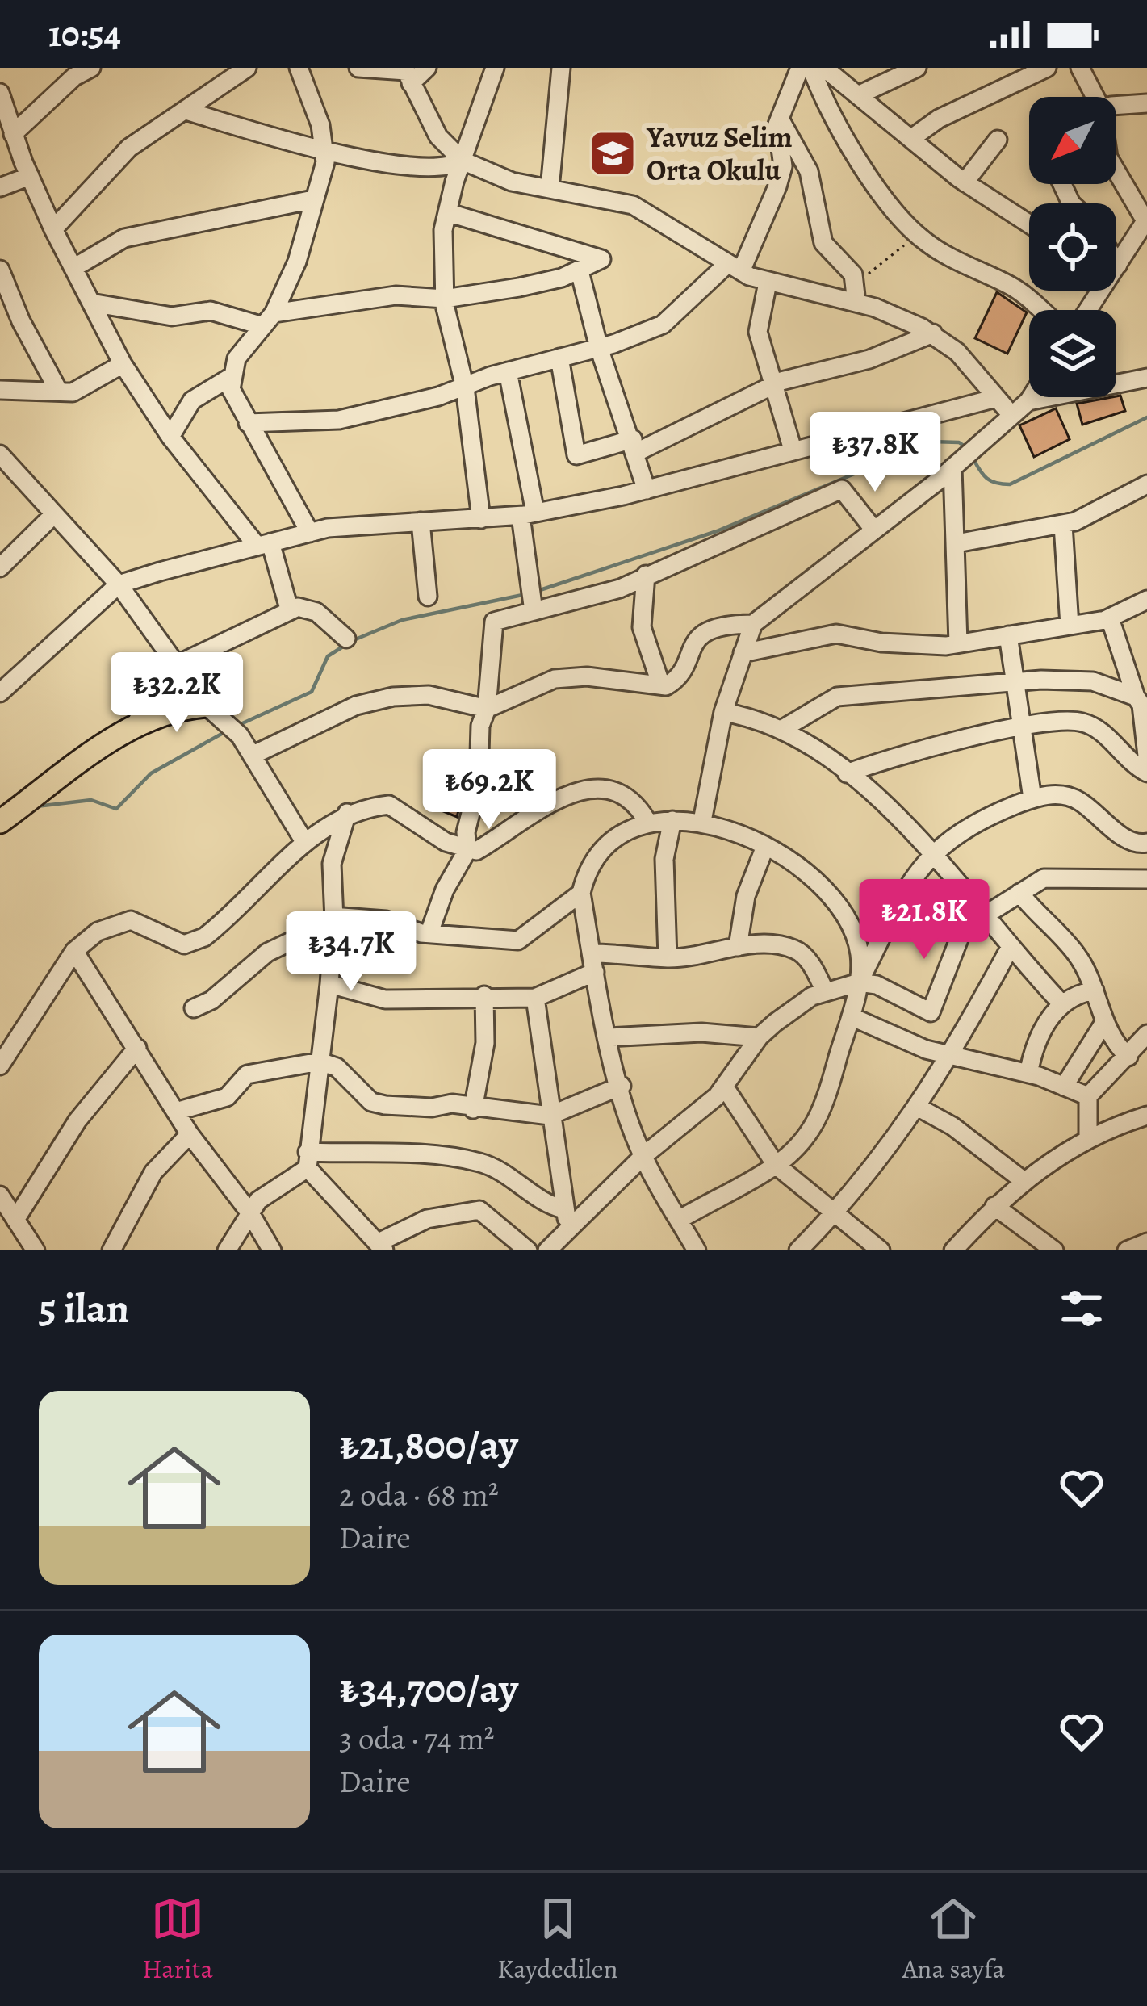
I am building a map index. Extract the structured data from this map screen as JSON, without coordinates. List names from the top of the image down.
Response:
{
  "places": {
    "school or university": ["Yavuz Selim Orta Okulu"]
  },
  "north": "bottom left",
  "page": {
    "status": "10:54",
    "price": [
      "₺37.8K",
      "₺32.2K",
      "₺69.2K",
      "₺21.8K",
      "₺34.7K"
    ],
    "heading": "5 ilan",
    "list": [
      {
        "name": "₺21,800/ay",
        "note": "2 oda · 68 m² · Daire"
      },
      {
        "name": "₺34,700/ay",
        "note": "3 oda · 74 m² · Daire"
      }
    ],
    "tabs": ["Harita", "Kaydedilen", "Ana sayfa"]
  }
}
